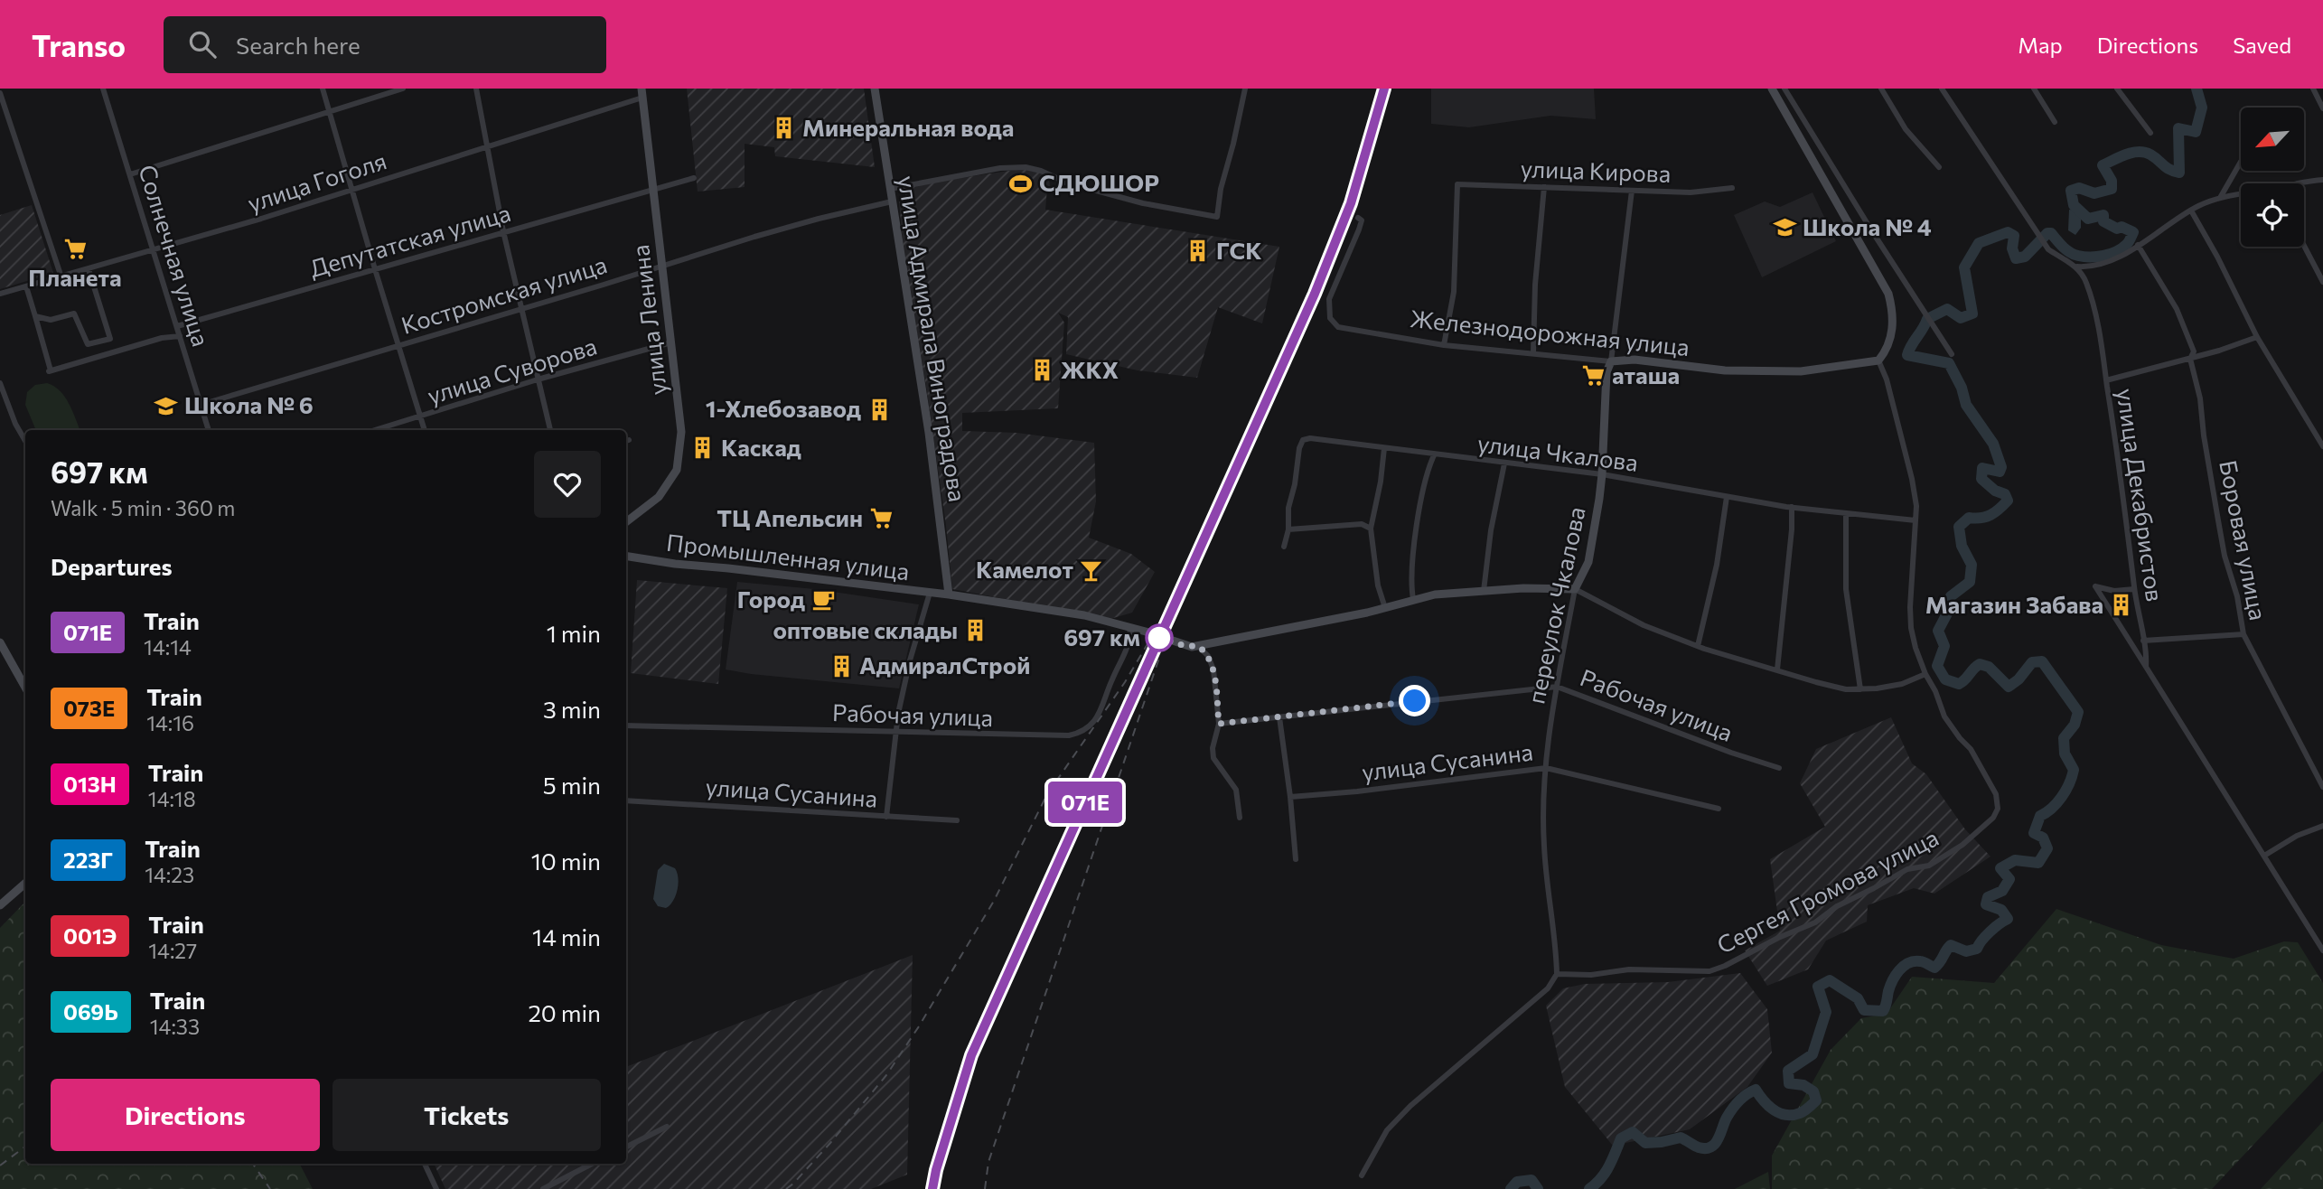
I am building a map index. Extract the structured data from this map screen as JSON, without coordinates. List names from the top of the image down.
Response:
{
  "streets": {
    "street": [
      "улица Кирова",
      "улица Гоголя",
      "Депутатская улица",
      "Солнечная улица",
      "Костромская улица",
      "улица Ленина",
      "Железнодорожная улица",
      "улица Адмирала Виноградова",
      "улица Суворова",
      "улица Чкалова",
      "улица Декабристов",
      "Боровая улица",
      "Промышленная улица",
      "переулок Чкалова",
      "Рабочая улица",
      "улица Сусанина",
      "Сергея Громова улица"
    ]
  },
  "crossings": [
    ["улица Кирова", "Железнодорожная улица"],
    ["улица Кирова", "переулок Чкалова"],
    ["улица Гоголя", "Солнечная улица"],
    ["улица Гоголя", "улица Ленина"],
    ["Депутатская улица", "Солнечная улица"],
    ["Депутатская улица", "улица Ленина"],
    ["Солнечная улица", "Костромская улица"],
    ["Костромская улица", "улица Ленина"],
    ["Костромская улица", "улица Адмирала Виноградова"],
    ["улица Ленина", "улица Суворова"],
    ["Железнодорожная улица", "переулок Чкалова"],
    ["Железнодорожная улица", "Сергея Громова улица"],
    ["улица Адмирала Виноградова", "Промышленная улица"],
    ["улица Чкалова", "переулок Чкалова"],
    ["улица Чкалова", "Сергея Громова улица"],
    ["Промышленная улица", "Рабочая улица"],
    ["переулок Чкалова", "Рабочая улица"],
    ["переулок Чкалова", "улица Сусанина"],
    ["переулок Чкалова", "Сергея Громова улица"]
  ],
  "places": {
    "building": [
      "Минеральная вода",
      "ГСК",
      "ЖКХ",
      "1-Хлебозавод",
      "Каскад",
      "Магазин Забава",
      "оптовые склады",
      "АдмиралСтрой"
    ],
    "sports": ["СДЮШОР"],
    "school or university": ["Школа № 4", "Школа № 6"],
    "supermarket": ["Планета", "аташа", "ТЦ Апельсин"],
    "bar": ["Камелот"],
    "cafe": ["Город"],
    "other": ["697 км"]
  },
  "north": "bottom left",
  "page": {
    "header": "Transo",
    "search": "Search here",
    "nav": ["Map", "Directions", "Saved"],
    "on_map": "071Е",
    "heading": [
      ["697 км", "Walk · 5 min · 360 m"],
      "Departures"
    ],
    "list": [
      {
        "mark": "071Е",
        "name": "Train",
        "note": "14:14",
        "value": "1 min"
      },
      {
        "mark": "073Е",
        "name": "Train",
        "note": "14:16",
        "value": "3 min"
      },
      {
        "mark": "013Н",
        "name": "Train",
        "note": "14:18",
        "value": "5 min"
      },
      {
        "mark": "223Г",
        "name": "Train",
        "note": "14:23",
        "value": "10 min"
      },
      {
        "mark": "001Э",
        "name": "Train",
        "note": "14:27",
        "value": "14 min"
      },
      {
        "mark": "069Ь",
        "name": "Train",
        "note": "14:33",
        "value": "20 min"
      }
    ],
    "buttons": ["Directions", "Tickets"]
  }
}
